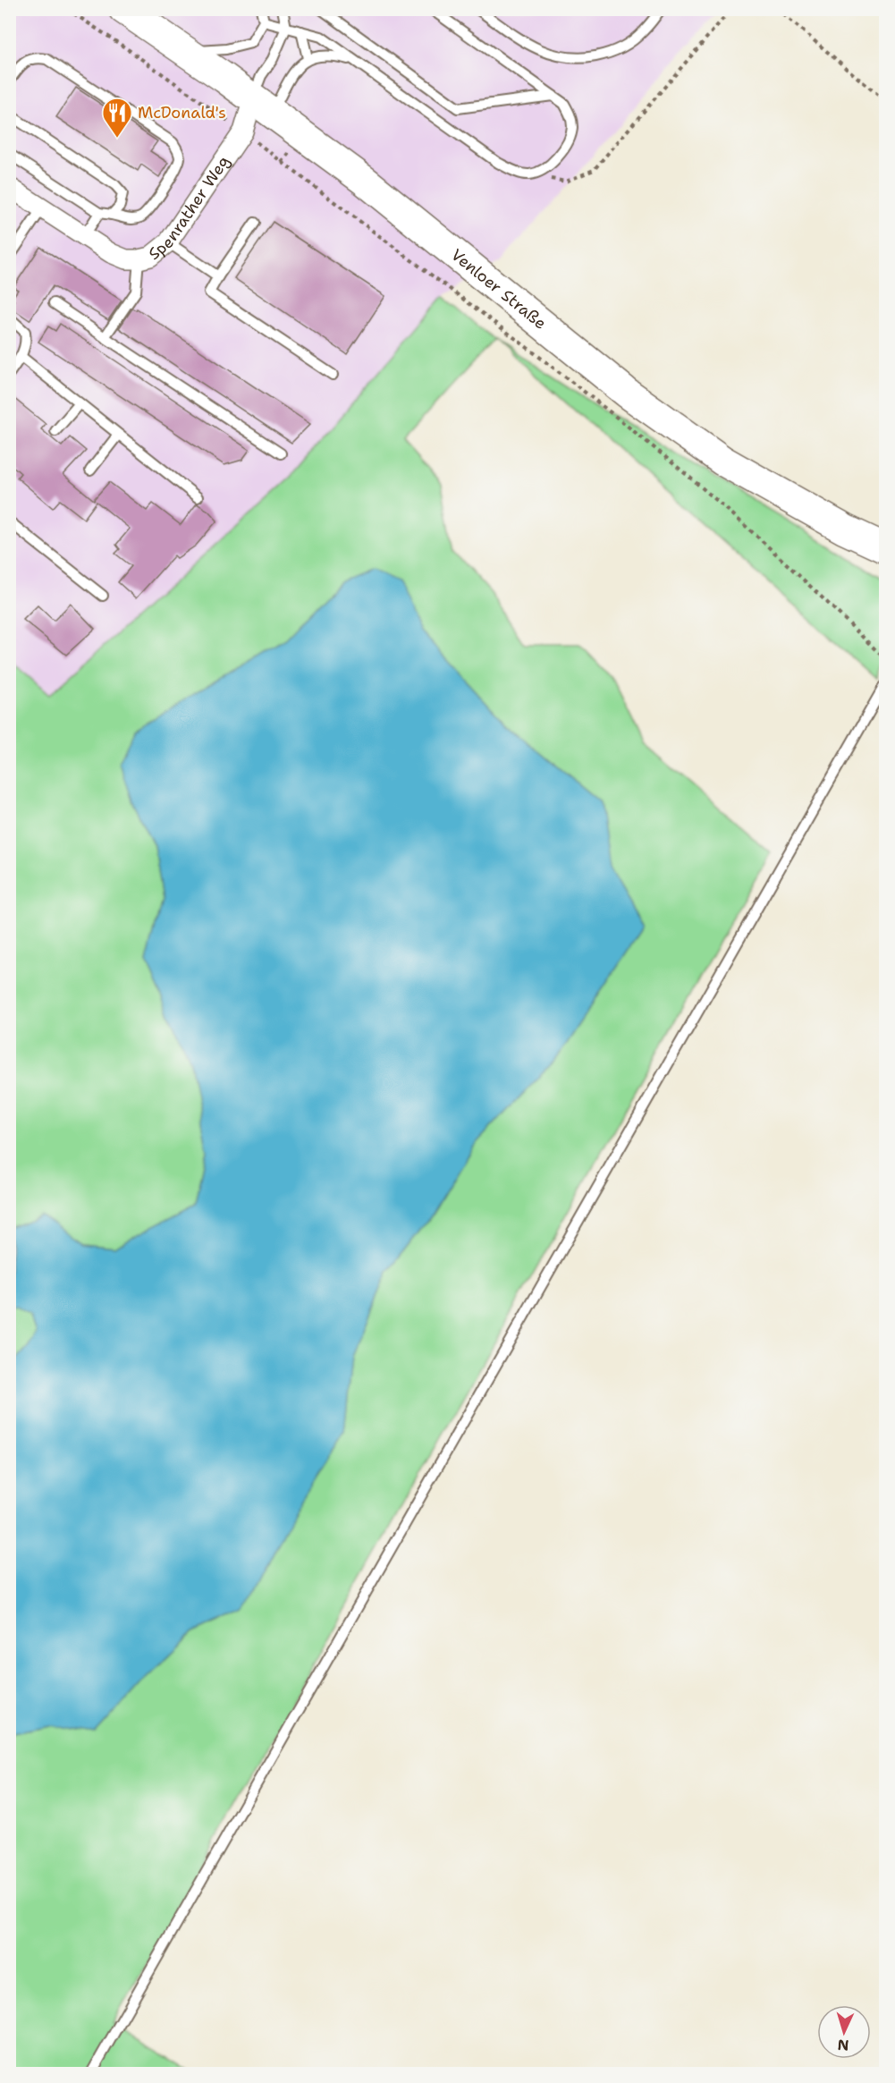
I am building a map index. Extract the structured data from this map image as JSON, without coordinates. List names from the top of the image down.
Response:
{
  "streets": {
    "main road": ["Venloer Straße"],
    "street": ["Spenrather Weg"]
  },
  "crossings": [
    ["Spenrather Weg", "Venloer Straße"]
  ],
  "places": {
    "restaurant": ["McDonald's"]
  },
  "north": "bottom"
}
